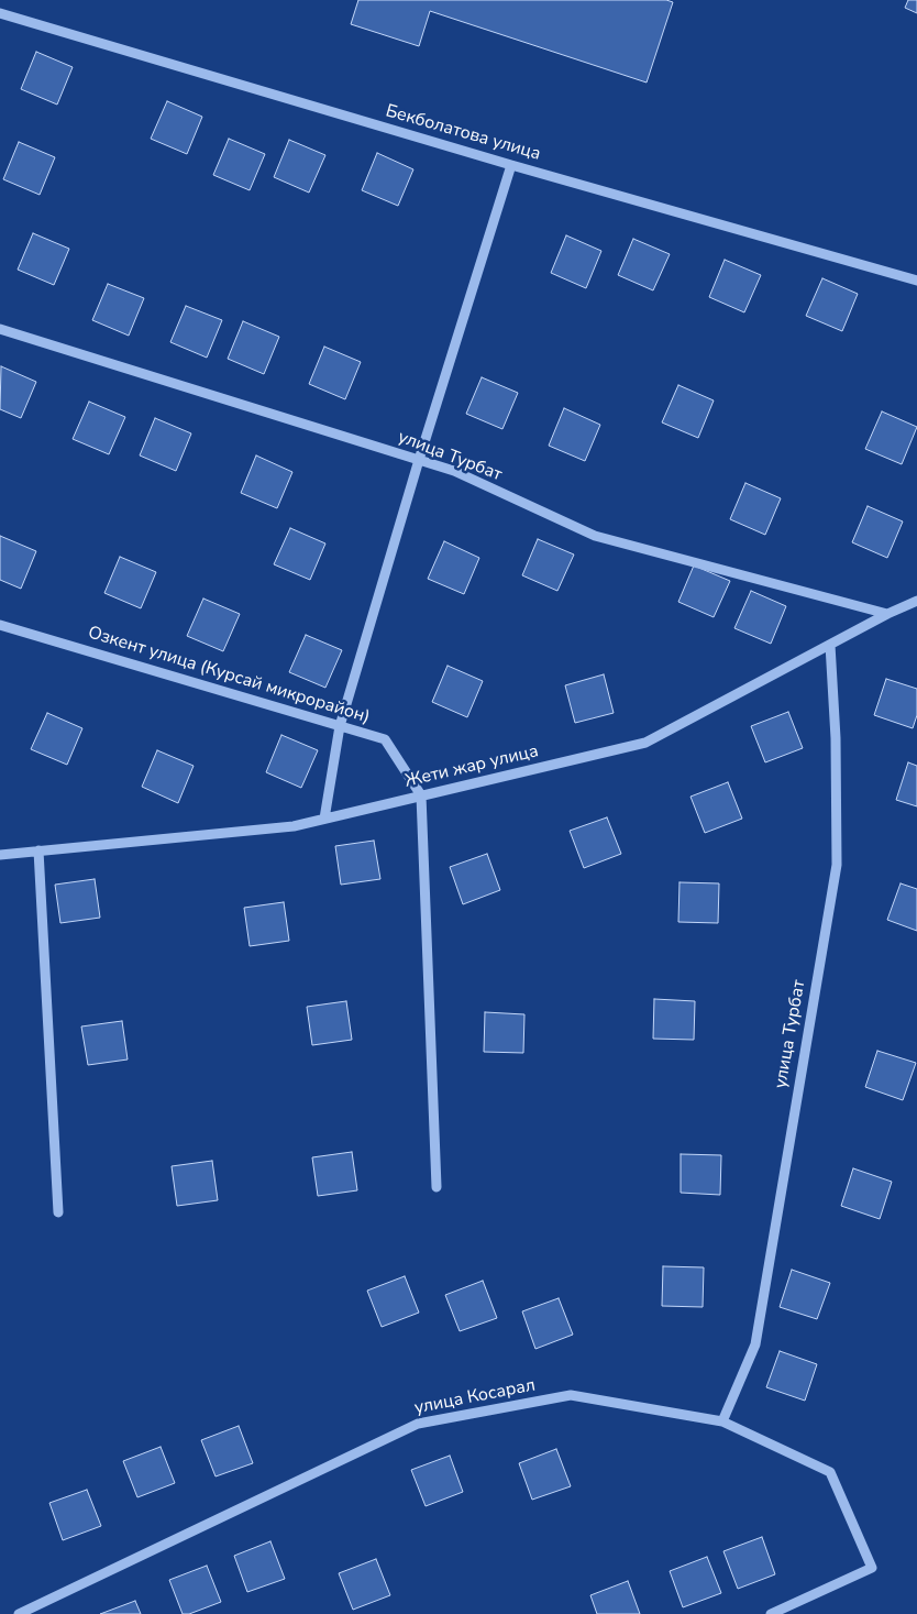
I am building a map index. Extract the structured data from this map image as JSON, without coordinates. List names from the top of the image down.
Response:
{
  "streets": {
    "street": [
      "Бекболатова улица",
      "улица Турбат",
      "Озкент улица (Курсай микрорайон)",
      "Жети жар улица",
      "улица Косарал"
    ]
  },
  "crossings": [
    ["улица Турбат", "Жети жар улица"],
    ["улица Турбат", "улица Косарал"],
    ["Озкент улица (Курсай микрорайон)", "Жети жар улица"]
  ]
}
